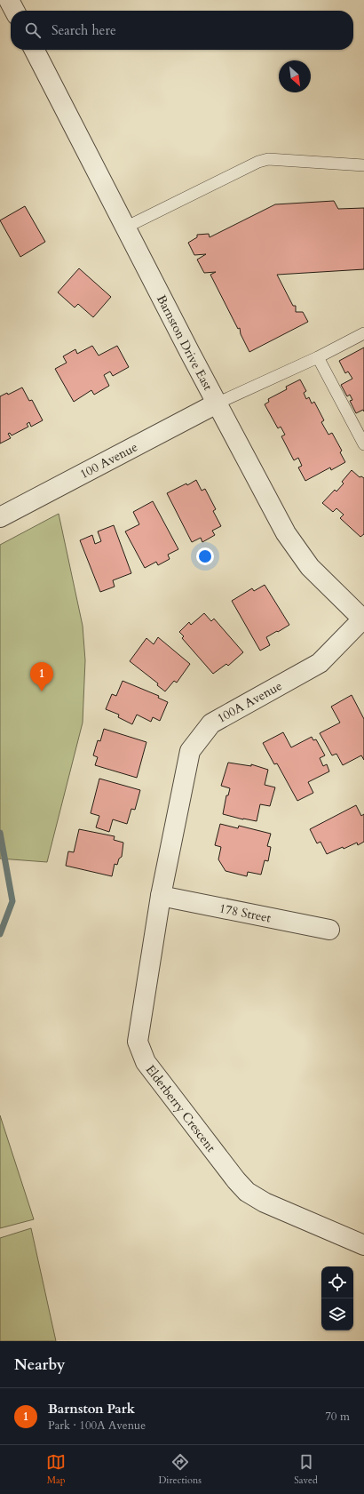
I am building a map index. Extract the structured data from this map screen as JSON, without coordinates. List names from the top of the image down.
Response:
{
  "streets": {
    "street": [
      "Barnston Drive East",
      "100 Avenue",
      "100A Avenue",
      "178 Street",
      "Elderberry Crescent"
    ]
  },
  "crossings": [
    ["Barnston Drive East", "100 Avenue"],
    ["Barnston Drive East", "100A Avenue"],
    ["100A Avenue", "178 Street"],
    ["100A Avenue", "Elderberry Crescent"],
    ["178 Street", "Elderberry Crescent"]
  ],
  "north": "bottom right",
  "page": {
    "search": "Search here",
    "pins": "1",
    "heading": "Nearby",
    "list": [
      {
        "mark": "1",
        "name": "Barnston Park",
        "note": "Park · 100A Avenue",
        "value": "70 m"
      }
    ],
    "nav": ["Map", "Directions", "Saved"]
  }
}
